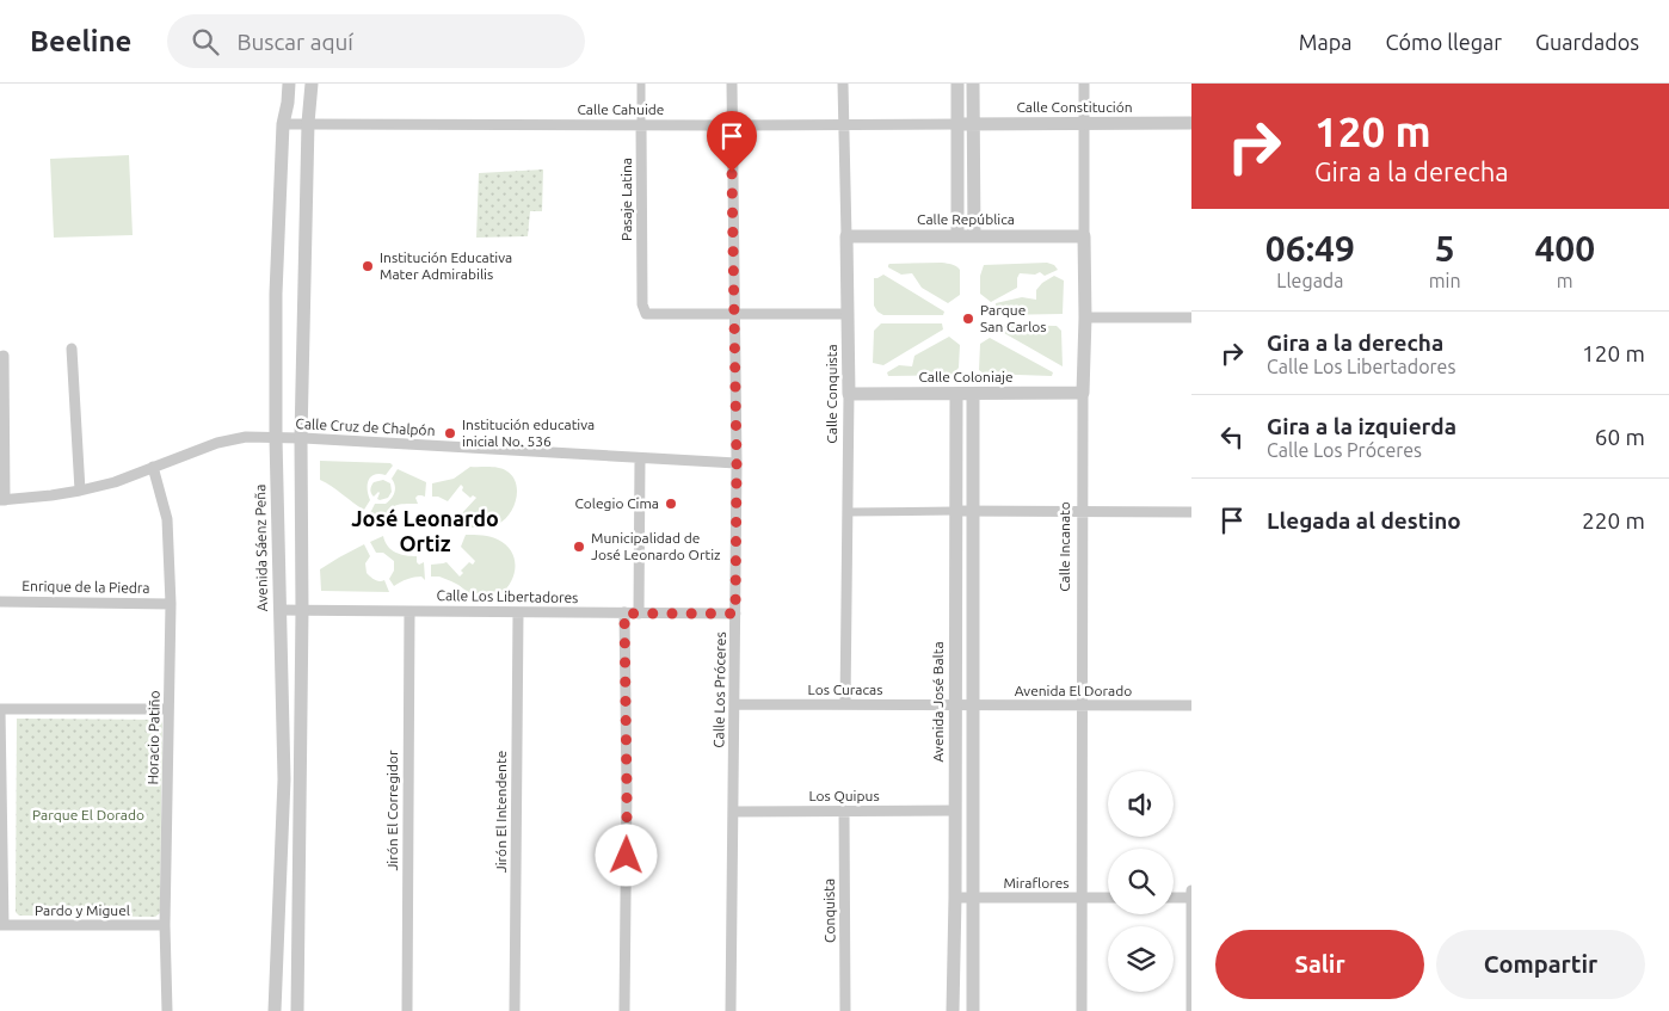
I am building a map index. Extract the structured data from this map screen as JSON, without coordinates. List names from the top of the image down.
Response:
{
  "streets": {
    "street": [
      "Calle Constitución",
      "Calle Cahuide",
      "Pasaje Latina",
      "Calle República",
      "Calle Coloniaje",
      "Calle Conquista",
      "Calle Cruz de Chalpón",
      "Calle Incanato",
      "Avenida Sáenz Peña",
      "Enrique de la Piedra",
      "Calle Los Libertadores",
      "Calle Los Próceres",
      "Los Curacas",
      "Avenida El Dorado",
      "Avenida José Balta",
      "Horacio Patiño",
      "Los Quipus",
      "Jirón El Corregidor",
      "Jirón El Intendente",
      "Miraflores",
      "Pardo y Miguel",
      "Conquista"
    ]
  },
  "crossings": [
    ["Calle Constitución", "Calle Cahuide"],
    ["Calle Constitución", "Calle Incanato"],
    ["Calle Cahuide", "Pasaje Latina"],
    ["Calle Cahuide", "Calle Conquista"],
    ["Calle Cahuide", "Avenida Sáenz Peña"],
    ["Calle Cahuide", "Calle Los Próceres"],
    ["Pasaje Latina", "Calle Los Próceres"],
    ["Calle República", "Calle Conquista"],
    ["Calle República", "Calle Incanato"],
    ["Calle Coloniaje", "Calle Conquista"],
    ["Calle Coloniaje", "Calle Incanato"],
    ["Calle Coloniaje", "Avenida José Balta"],
    ["Calle Conquista", "Los Curacas"],
    ["Calle Cruz de Chalpón", "Avenida Sáenz Peña"],
    ["Calle Cruz de Chalpón", "Calle Los Próceres"],
    ["Calle Cruz de Chalpón", "Horacio Patiño"],
    ["Calle Incanato", "Avenida El Dorado"],
    ["Calle Incanato", "Miraflores"],
    ["Avenida Sáenz Peña", "Calle Los Libertadores"],
    ["Enrique de la Piedra", "Horacio Patiño"],
    ["Calle Los Libertadores", "Calle Los Próceres"],
    ["Calle Los Libertadores", "Jirón El Corregidor"],
    ["Calle Los Libertadores", "Jirón El Intendente"],
    ["Calle Los Próceres", "Los Curacas"],
    ["Calle Los Próceres", "Los Quipus"],
    ["Los Curacas", "Avenida El Dorado"],
    ["Los Curacas", "Avenida José Balta"],
    ["Avenida El Dorado", "Avenida José Balta"],
    ["Avenida José Balta", "Los Quipus"],
    ["Avenida José Balta", "Miraflores"],
    ["Horacio Patiño", "Pardo y Miguel"],
    ["Los Quipus", "Conquista"]
  ],
  "districts": ["José Leonardo Ortiz"],
  "parks": ["Parque El Dorado"],
  "places": [
    "Institución Educativa Mater Admirabilis",
    "Parque San Carlos",
    "Institución educativa inicial No. 536",
    "Colegio Cima",
    "Municipalidad de José Leonardo Ortiz"
  ],
  "page": {
    "header": "Beeline",
    "search": "Buscar aquí",
    "nav": ["Mapa", "Cómo llegar", "Guardados"],
    "turn": ["120 m", "Gira a la derecha"],
    "eta": [
      "06:49",
      "Llegada",
      "5",
      "min",
      "400",
      "m"
    ],
    "list": [
      {
        "name": "Gira a la derecha",
        "note": "Calle Los Libertadores",
        "value": "120 m"
      },
      {
        "name": "Gira a la izquierda",
        "note": "Calle Los Próceres",
        "value": "60 m"
      },
      {
        "name": "Llegada al destino",
        "value": "220 m"
      }
    ],
    "buttons": ["Salir", "Compartir"]
  }
}
